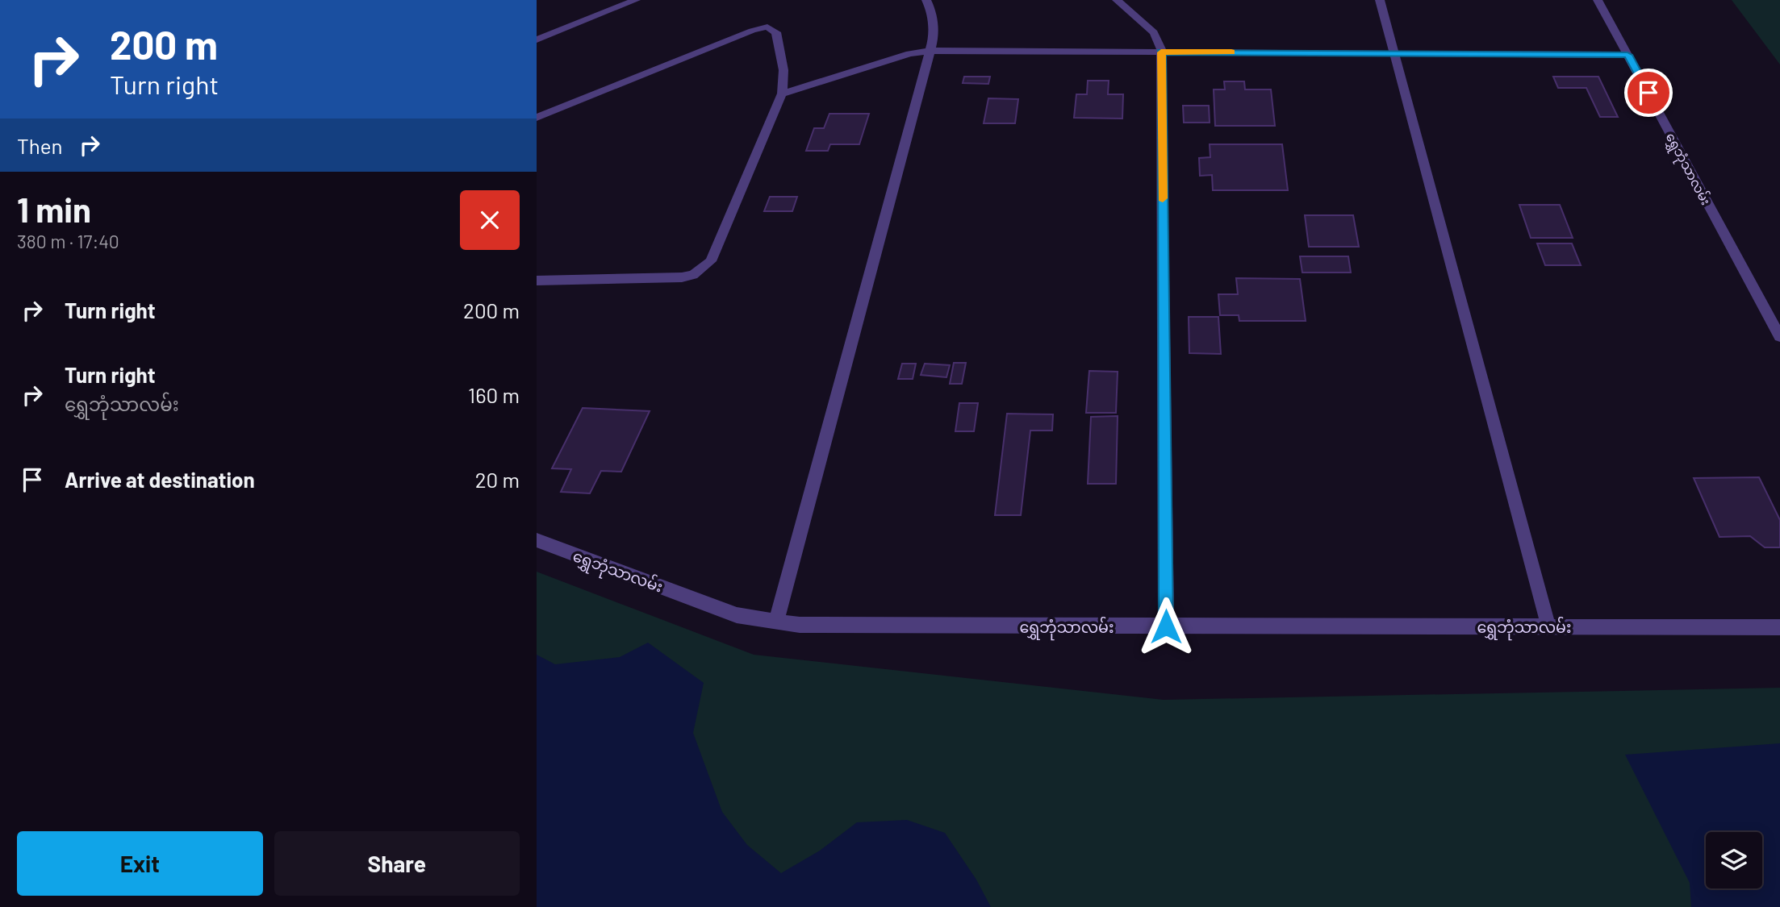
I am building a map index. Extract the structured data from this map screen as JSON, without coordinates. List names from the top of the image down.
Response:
{
  "streets": {
    "street": ["ရွှေဘုံသာလမ်း"]
  },
  "page": {
    "turn": ["200 m", "Turn right"],
    "then": "Then",
    "heading": ["1 min", "380 m · 17:40"],
    "list": [
      {
        "name": "Turn right",
        "value": "200 m"
      },
      {
        "name": "Turn right",
        "note": "ရွှေဘုံသာလမ်း",
        "value": "160 m"
      },
      {
        "name": "Arrive at destination",
        "value": "20 m"
      }
    ],
    "buttons": ["Exit", "Share"]
  }
}
